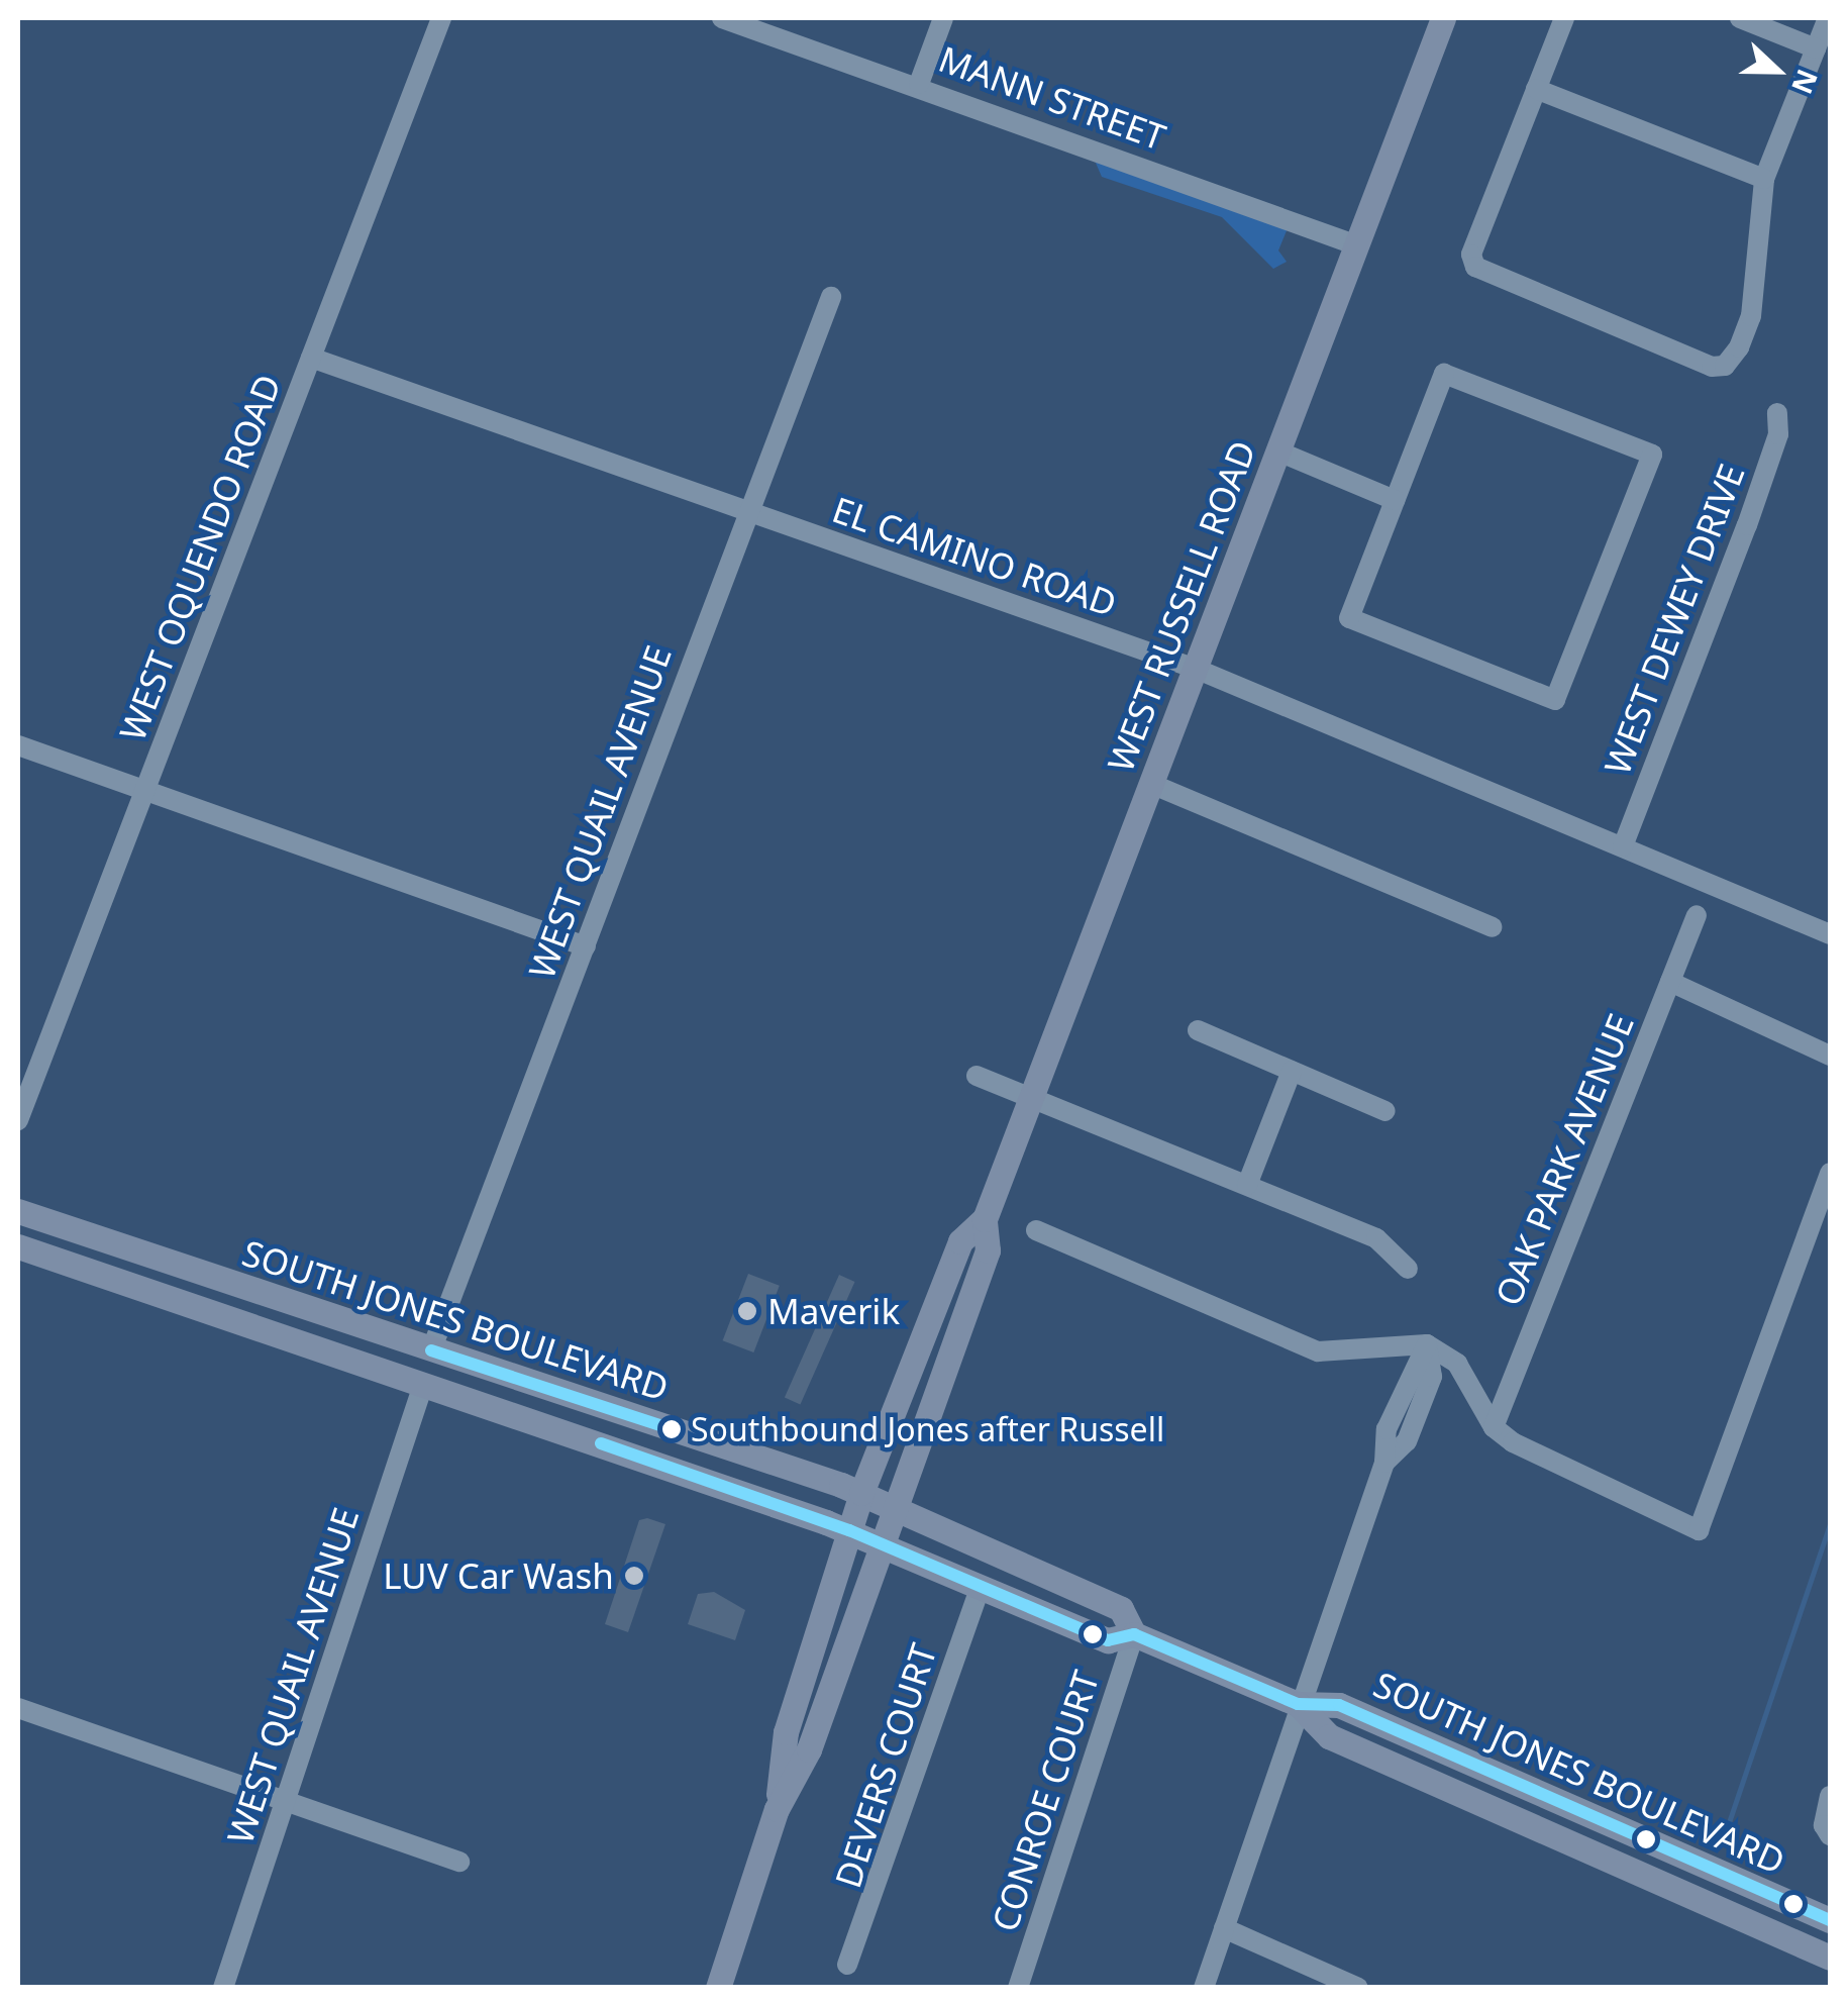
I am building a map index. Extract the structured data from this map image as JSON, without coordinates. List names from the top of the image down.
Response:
{
  "streets": {
    "main road": ["WEST RUSSELL ROAD", "SOUTH JONES BOULEVARD"],
    "street": [
      "MANN STREET",
      "EL CAMINO ROAD",
      "WEST OQUENDO ROAD",
      "WEST DEWEY DRIVE",
      "WEST QUAIL AVENUE",
      "OAK PARK AVENUE",
      "DEVERS COURT",
      "CONROE COURT"
    ]
  },
  "crossings": [
    ["MANN STREET", "WEST RUSSELL ROAD"],
    ["EL CAMINO ROAD", "WEST OQUENDO ROAD"],
    ["EL CAMINO ROAD", "WEST RUSSELL ROAD"],
    ["EL CAMINO ROAD", "WEST DEWEY DRIVE"],
    ["EL CAMINO ROAD", "WEST QUAIL AVENUE"],
    ["WEST RUSSELL ROAD", "SOUTH JONES BOULEVARD"],
    ["WEST QUAIL AVENUE", "SOUTH JONES BOULEVARD"],
    ["SOUTH JONES BOULEVARD", "DEVERS COURT"],
    ["SOUTH JONES BOULEVARD", "CONROE COURT"]
  ],
  "places": ["Maverik", "Southbound Jones after Russell", "LUV Car Wash"],
  "north": "right"
}
